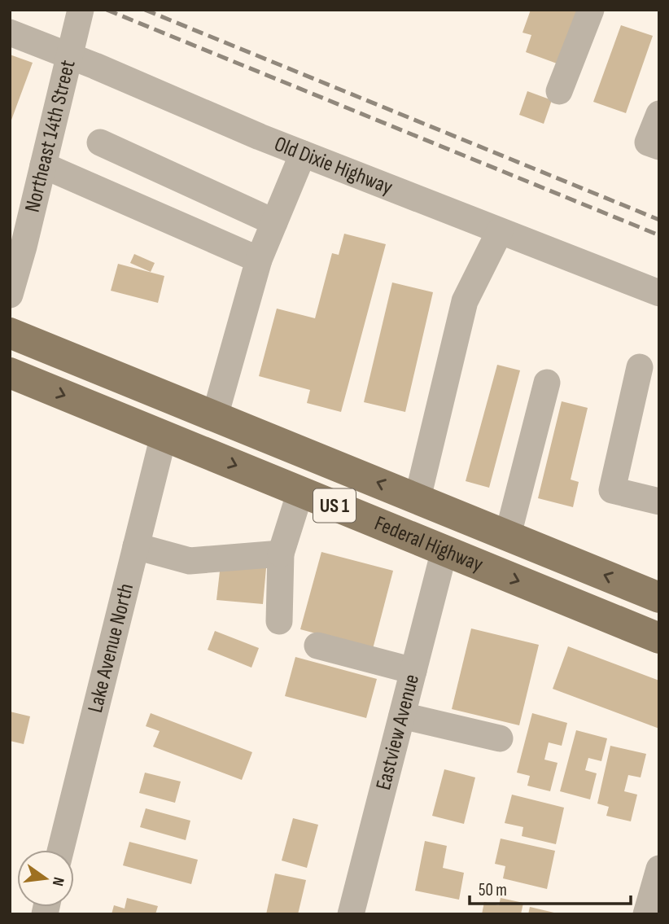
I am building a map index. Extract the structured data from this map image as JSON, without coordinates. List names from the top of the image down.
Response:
{
  "streets": {
    "main road": ["US 1", "Federal Highway"],
    "street": [
      "Northeast 14th Street",
      "Old Dixie Highway",
      "Lake Avenue North",
      "Eastview Avenue"
    ]
  },
  "crossings": [
    ["Northeast 14th Street", "Old Dixie Highway"],
    ["Federal Highway", "Lake Avenue North"],
    ["Federal Highway", "Eastview Avenue"]
  ],
  "scale_bar": "50 m",
  "north": "right"
}
